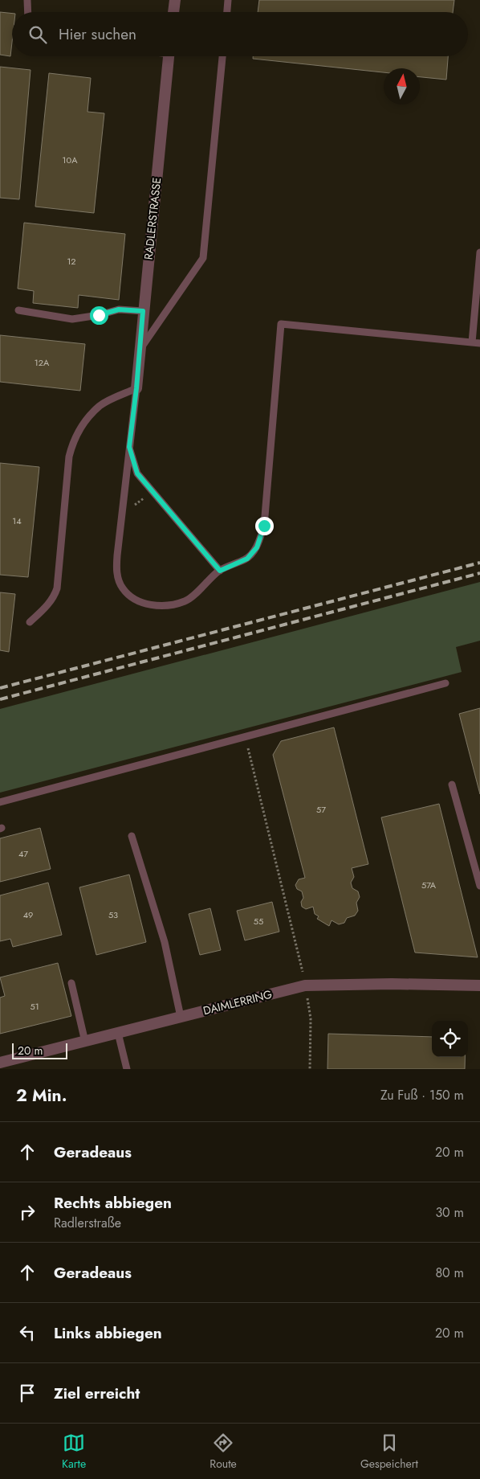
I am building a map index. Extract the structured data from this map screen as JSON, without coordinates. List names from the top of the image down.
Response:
{
  "streets": {
    "street": ["RADLERSTRASSE", "DAIMLERRING"]
  },
  "house_numbers": [
    "10A",
    "12",
    "12A",
    "14",
    "57",
    "47",
    "57A",
    "49",
    "53",
    "55",
    "51"
  ],
  "scale_bar": "20 m",
  "north": "top",
  "page": {
    "search": "Hier suchen",
    "scale": "20 m",
    "heading": ["2 Min.", "Zu Fuß · 150 m"],
    "list": [
      ["Geradeaus", "20 m"],
      ["Rechts abbiegen", "Radlerstraße", "30 m"],
      ["Geradeaus", "80 m"],
      ["Links abbiegen", "20 m"],
      "Ziel erreicht"
    ],
    "nav": ["Karte", "Route", "Gespeichert"]
  }
}
